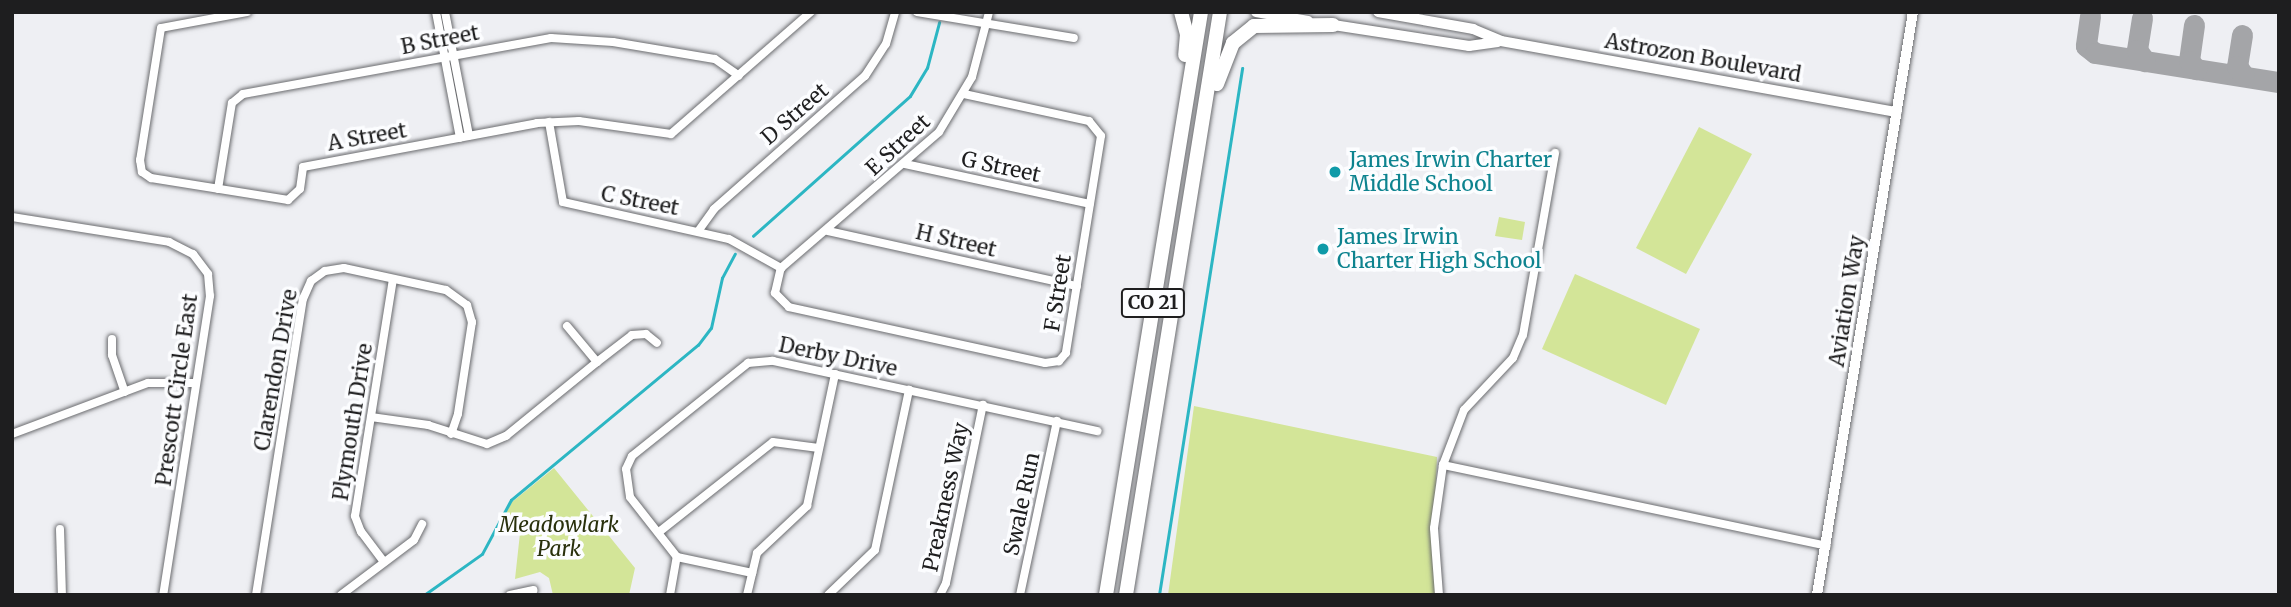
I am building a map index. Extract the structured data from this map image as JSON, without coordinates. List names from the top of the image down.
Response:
{
  "streets": {
    "highway": ["CO 21"],
    "street": [
      "B Street",
      "Astrozon Boulevard",
      "D Street",
      "A Street",
      "E Street",
      "G Street",
      "C Street",
      "H Street",
      "F Street",
      "Aviation Way",
      "Derby Drive",
      "Clarendon Drive",
      "Prescott Circle East",
      "Plymouth Drive",
      "Preakness Way",
      "Swale Run"
    ]
  },
  "crossings": [
    ["B Street", "A Street"],
    ["Astrozon Boulevard", "Aviation Way"],
    ["D Street", "C Street"],
    ["A Street", "C Street"],
    ["E Street", "G Street"],
    ["E Street", "C Street"],
    ["E Street", "H Street"],
    ["E Street", "F Street"],
    ["G Street", "F Street"],
    ["C Street", "F Street"],
    ["H Street", "F Street"],
    ["Derby Drive", "Preakness Way"],
    ["Derby Drive", "Swale Run"],
    ["Clarendon Drive", "Plymouth Drive"]
  ],
  "parks": ["Meadowlark Park"],
  "places": ["James Irwin Charter Middle School", "James Irwin Charter High School"]
}
